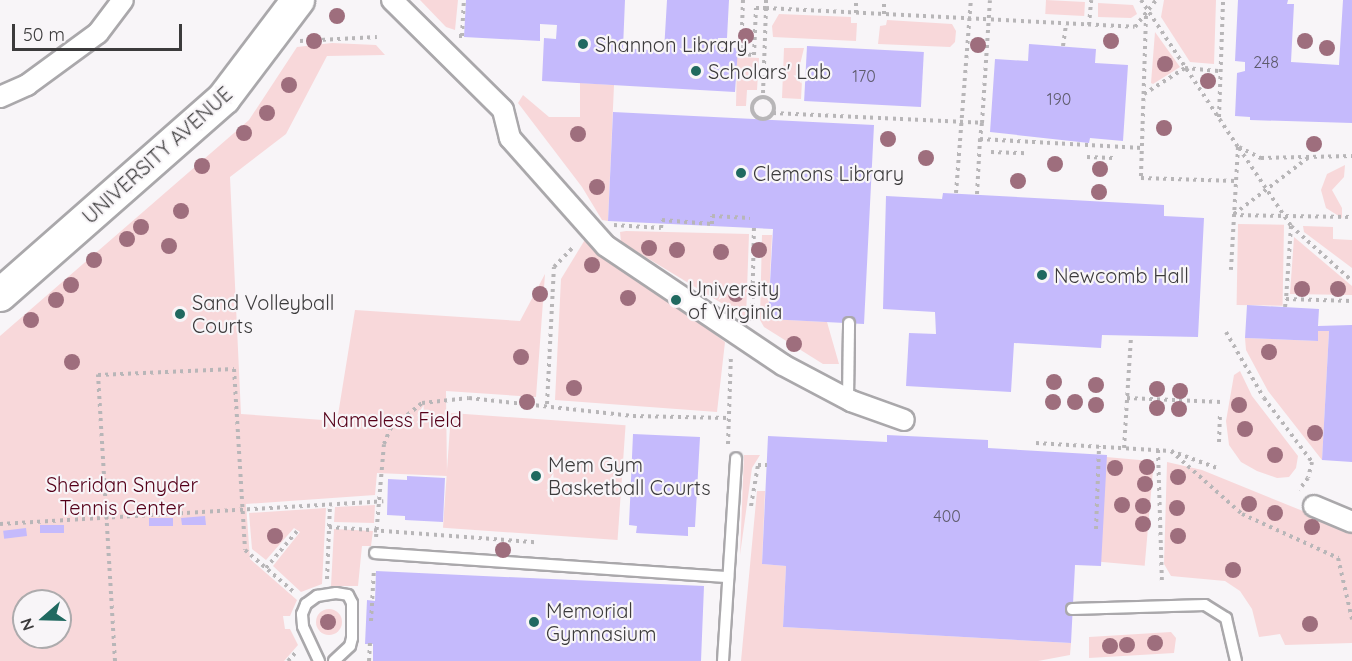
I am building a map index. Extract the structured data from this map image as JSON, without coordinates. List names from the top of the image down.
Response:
{
  "streets": {
    "main road": ["UNIVERSITY AVENUE"]
  },
  "parks": ["Nameless Field", "Sheridan Snyder Tennis Center"],
  "places": [
    "Shannon Library",
    "Scholars' Lab",
    "Clemons Library",
    "Newcomb Hall",
    "University of Virginia",
    "Sand Volleyball Courts",
    "Mem Gym Basketball Courts",
    "Memorial Gymnasium"
  ],
  "house_numbers": [
    "248",
    "170",
    "190",
    "400"
  ],
  "scale_bar": "50 m",
  "north": "left"
}
